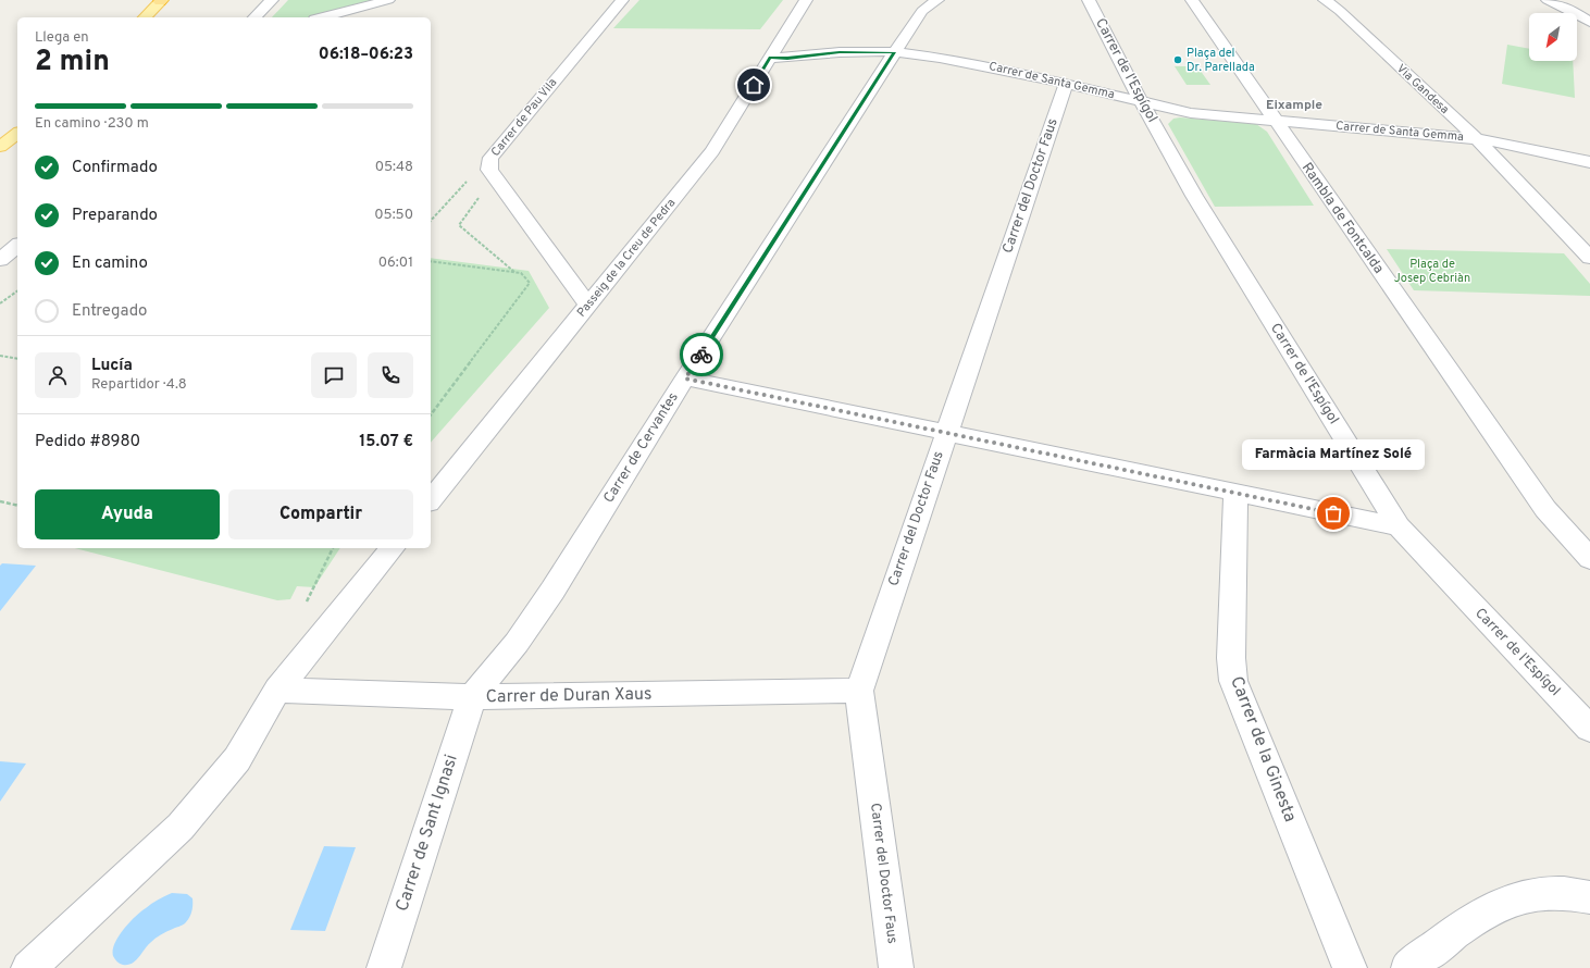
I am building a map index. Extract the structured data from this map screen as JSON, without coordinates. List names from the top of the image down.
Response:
{
  "streets": {
    "street": [
      "Carrer de l'Espígol",
      "Carrer de Santa Gemma",
      "Via Gandesa",
      "Carrer de Pau Vila",
      "Carrer del Doctor Faus",
      "Rambla de Fontcalda",
      "Passeig de la Creu de Pedra",
      "Carrer de Cervantes",
      "Carrer de Duran Xaus",
      "Carrer de la Ginesta",
      "Carrer de Sant Ignasi"
    ]
  },
  "crossings": [
    ["Carrer de l'Espígol", "Carrer de Santa Gemma"],
    ["Carrer de Santa Gemma", "Via Gandesa"],
    ["Carrer de Santa Gemma", "Carrer del Doctor Faus"],
    ["Carrer de Santa Gemma", "Rambla de Fontcalda"],
    ["Carrer de Santa Gemma", "Passeig de la Creu de Pedra"],
    ["Carrer de Santa Gemma", "Carrer de Cervantes"],
    ["Carrer de Pau Vila", "Passeig de la Creu de Pedra"],
    ["Carrer del Doctor Faus", "Carrer de Duran Xaus"],
    ["Carrer de Cervantes", "Carrer de Duran Xaus"],
    ["Carrer de Cervantes", "Carrer de Sant Ignasi"],
    ["Carrer de Duran Xaus", "Carrer de Sant Ignasi"]
  ],
  "districts": ["Eixample"],
  "parks": ["Plaça de Josep Cebriàn"],
  "places": ["Plaça del Dr. Parellada", "Farmàcia Martínez Solé"],
  "north": "bottom left",
  "page": {
    "heading": ["2 min", "Llega en", "06:18–06:23"],
    "panel": [
      "Lucía",
      "Repartidor · 4.8",
      "Pedido #8980",
      "15.07 €"
    ],
    "bar": "En camino · 230 m",
    "list": [
      ["Confirmado", "05:48"],
      ["Preparando", "05:50"],
      ["En camino", "06:01"],
      "Entregado"
    ],
    "bubble": "Farmàcia Martínez Solé",
    "buttons": ["Ayuda", "Compartir"]
  }
}
